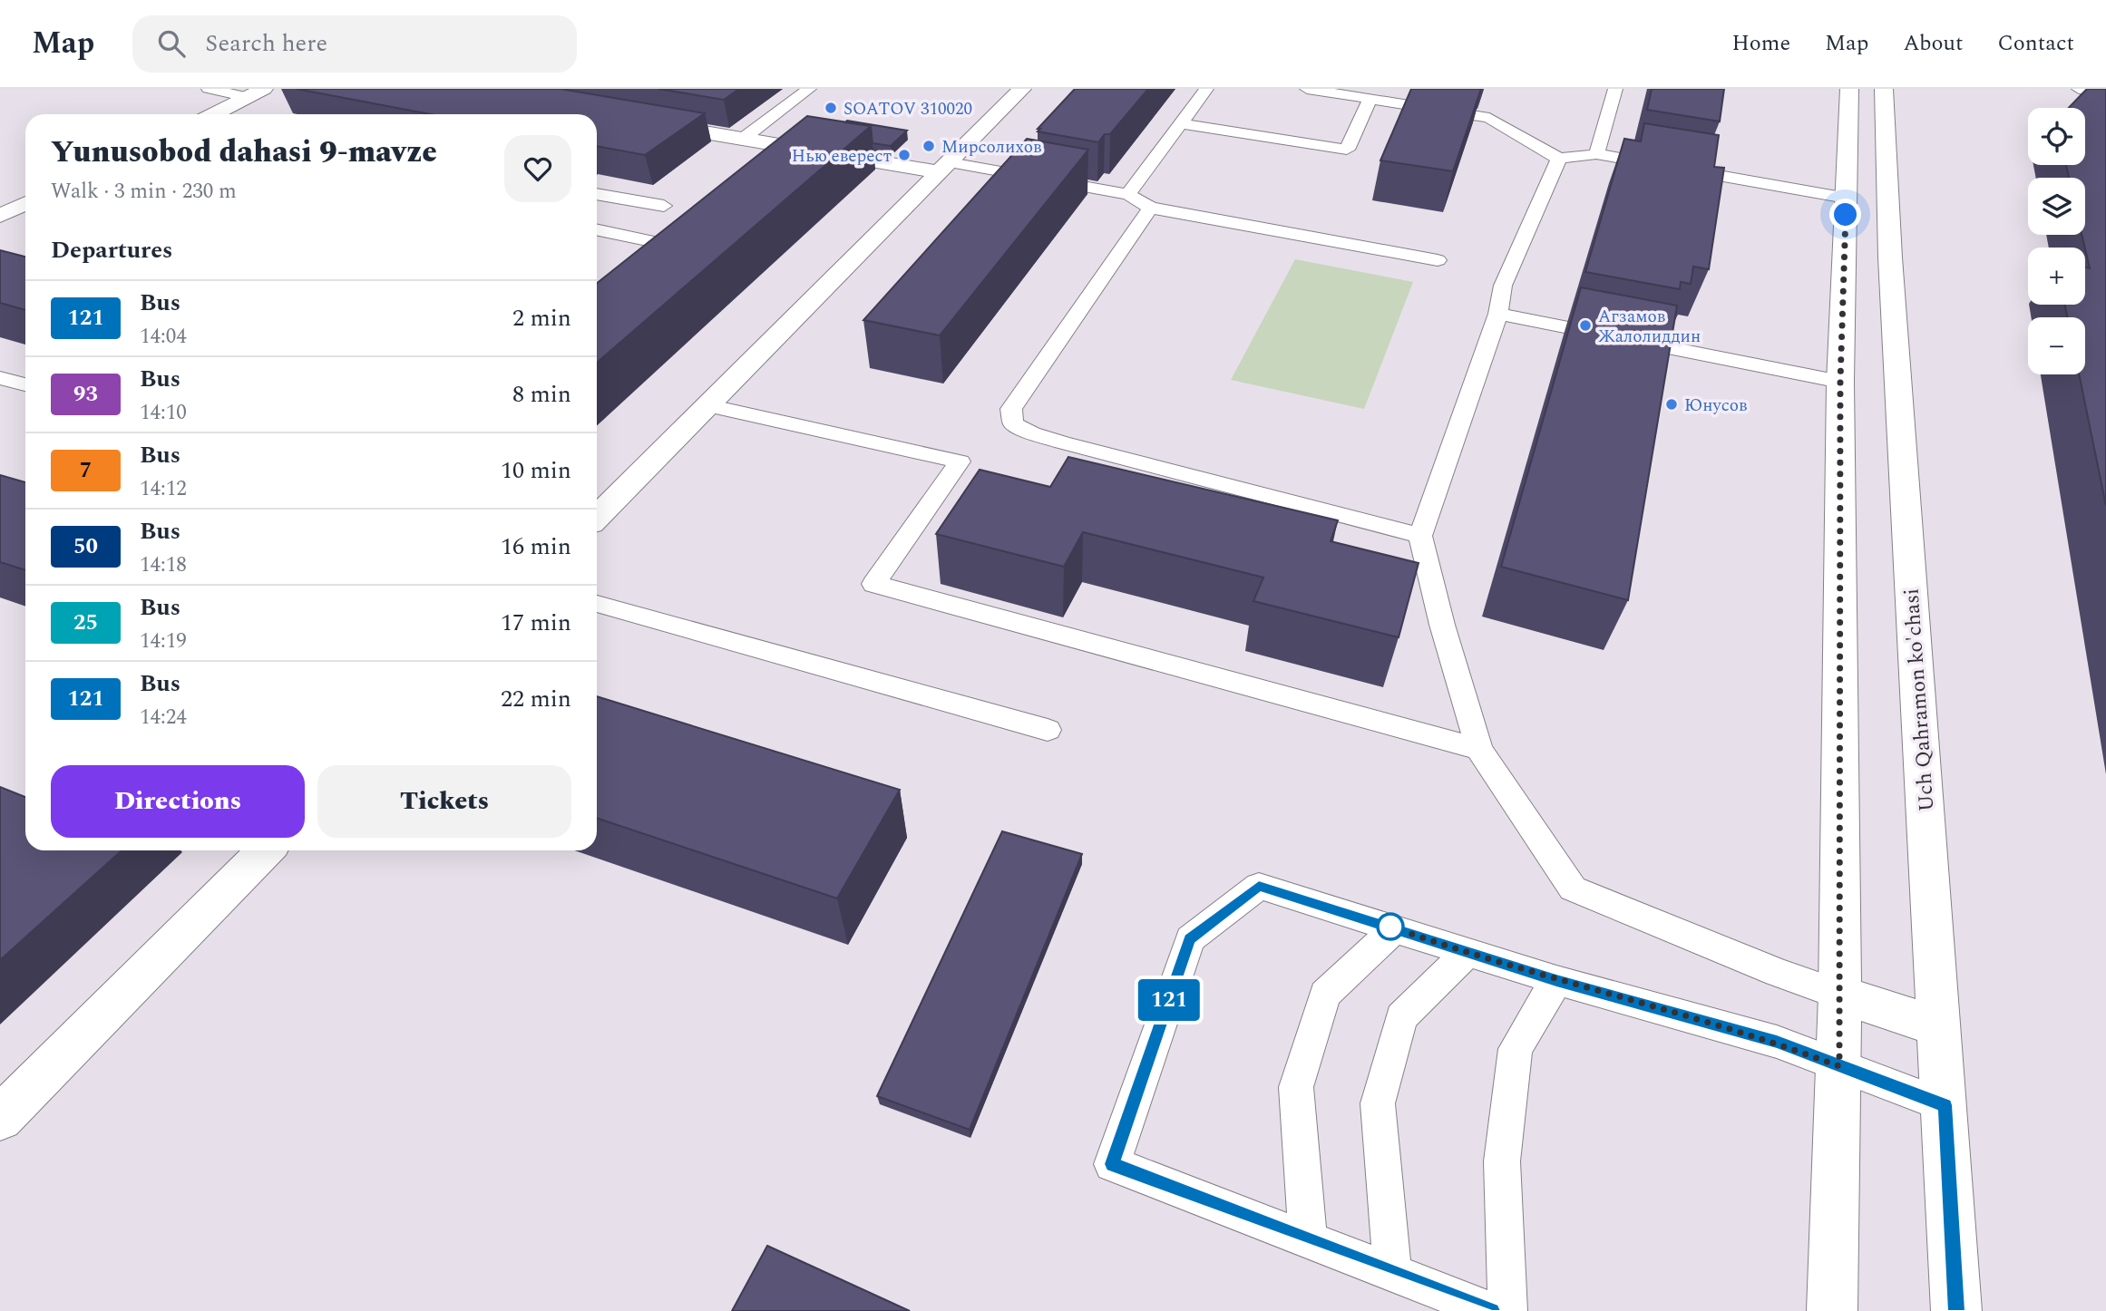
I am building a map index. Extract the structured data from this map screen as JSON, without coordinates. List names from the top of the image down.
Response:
{
  "streets": {
    "main road": ["Uch Qahramon ko'chasi"]
  },
  "places": [
    "SOATOV 310020",
    "Мирсолихов",
    "Нью еверест",
    "Агзамов Жалолиддин",
    "Юнусов"
  ],
  "lines": ["bus line 121"],
  "page": {
    "header": "Map",
    "search": "Search here",
    "nav": [
      "Home",
      "Map",
      "About",
      "Contact"
    ],
    "on_map": "121",
    "map_buttons": ["+", "−"],
    "heading": [
      ["Yunusobod dahasi 9-mavze", "Walk · 3 min · 230 m"],
      "Departures"
    ],
    "list": [
      {
        "mark": "121",
        "name": "Bus",
        "note": "14:04",
        "value": "2 min"
      },
      {
        "mark": "93",
        "name": "Bus",
        "note": "14:10",
        "value": "8 min"
      },
      {
        "mark": "7",
        "name": "Bus",
        "note": "14:12",
        "value": "10 min"
      },
      {
        "mark": "50",
        "name": "Bus",
        "note": "14:18",
        "value": "16 min"
      },
      {
        "mark": "25",
        "name": "Bus",
        "note": "14:19",
        "value": "17 min"
      },
      {
        "mark": "121",
        "name": "Bus",
        "note": "14:24",
        "value": "22 min"
      }
    ],
    "buttons": ["Directions", "Tickets"]
  }
}
